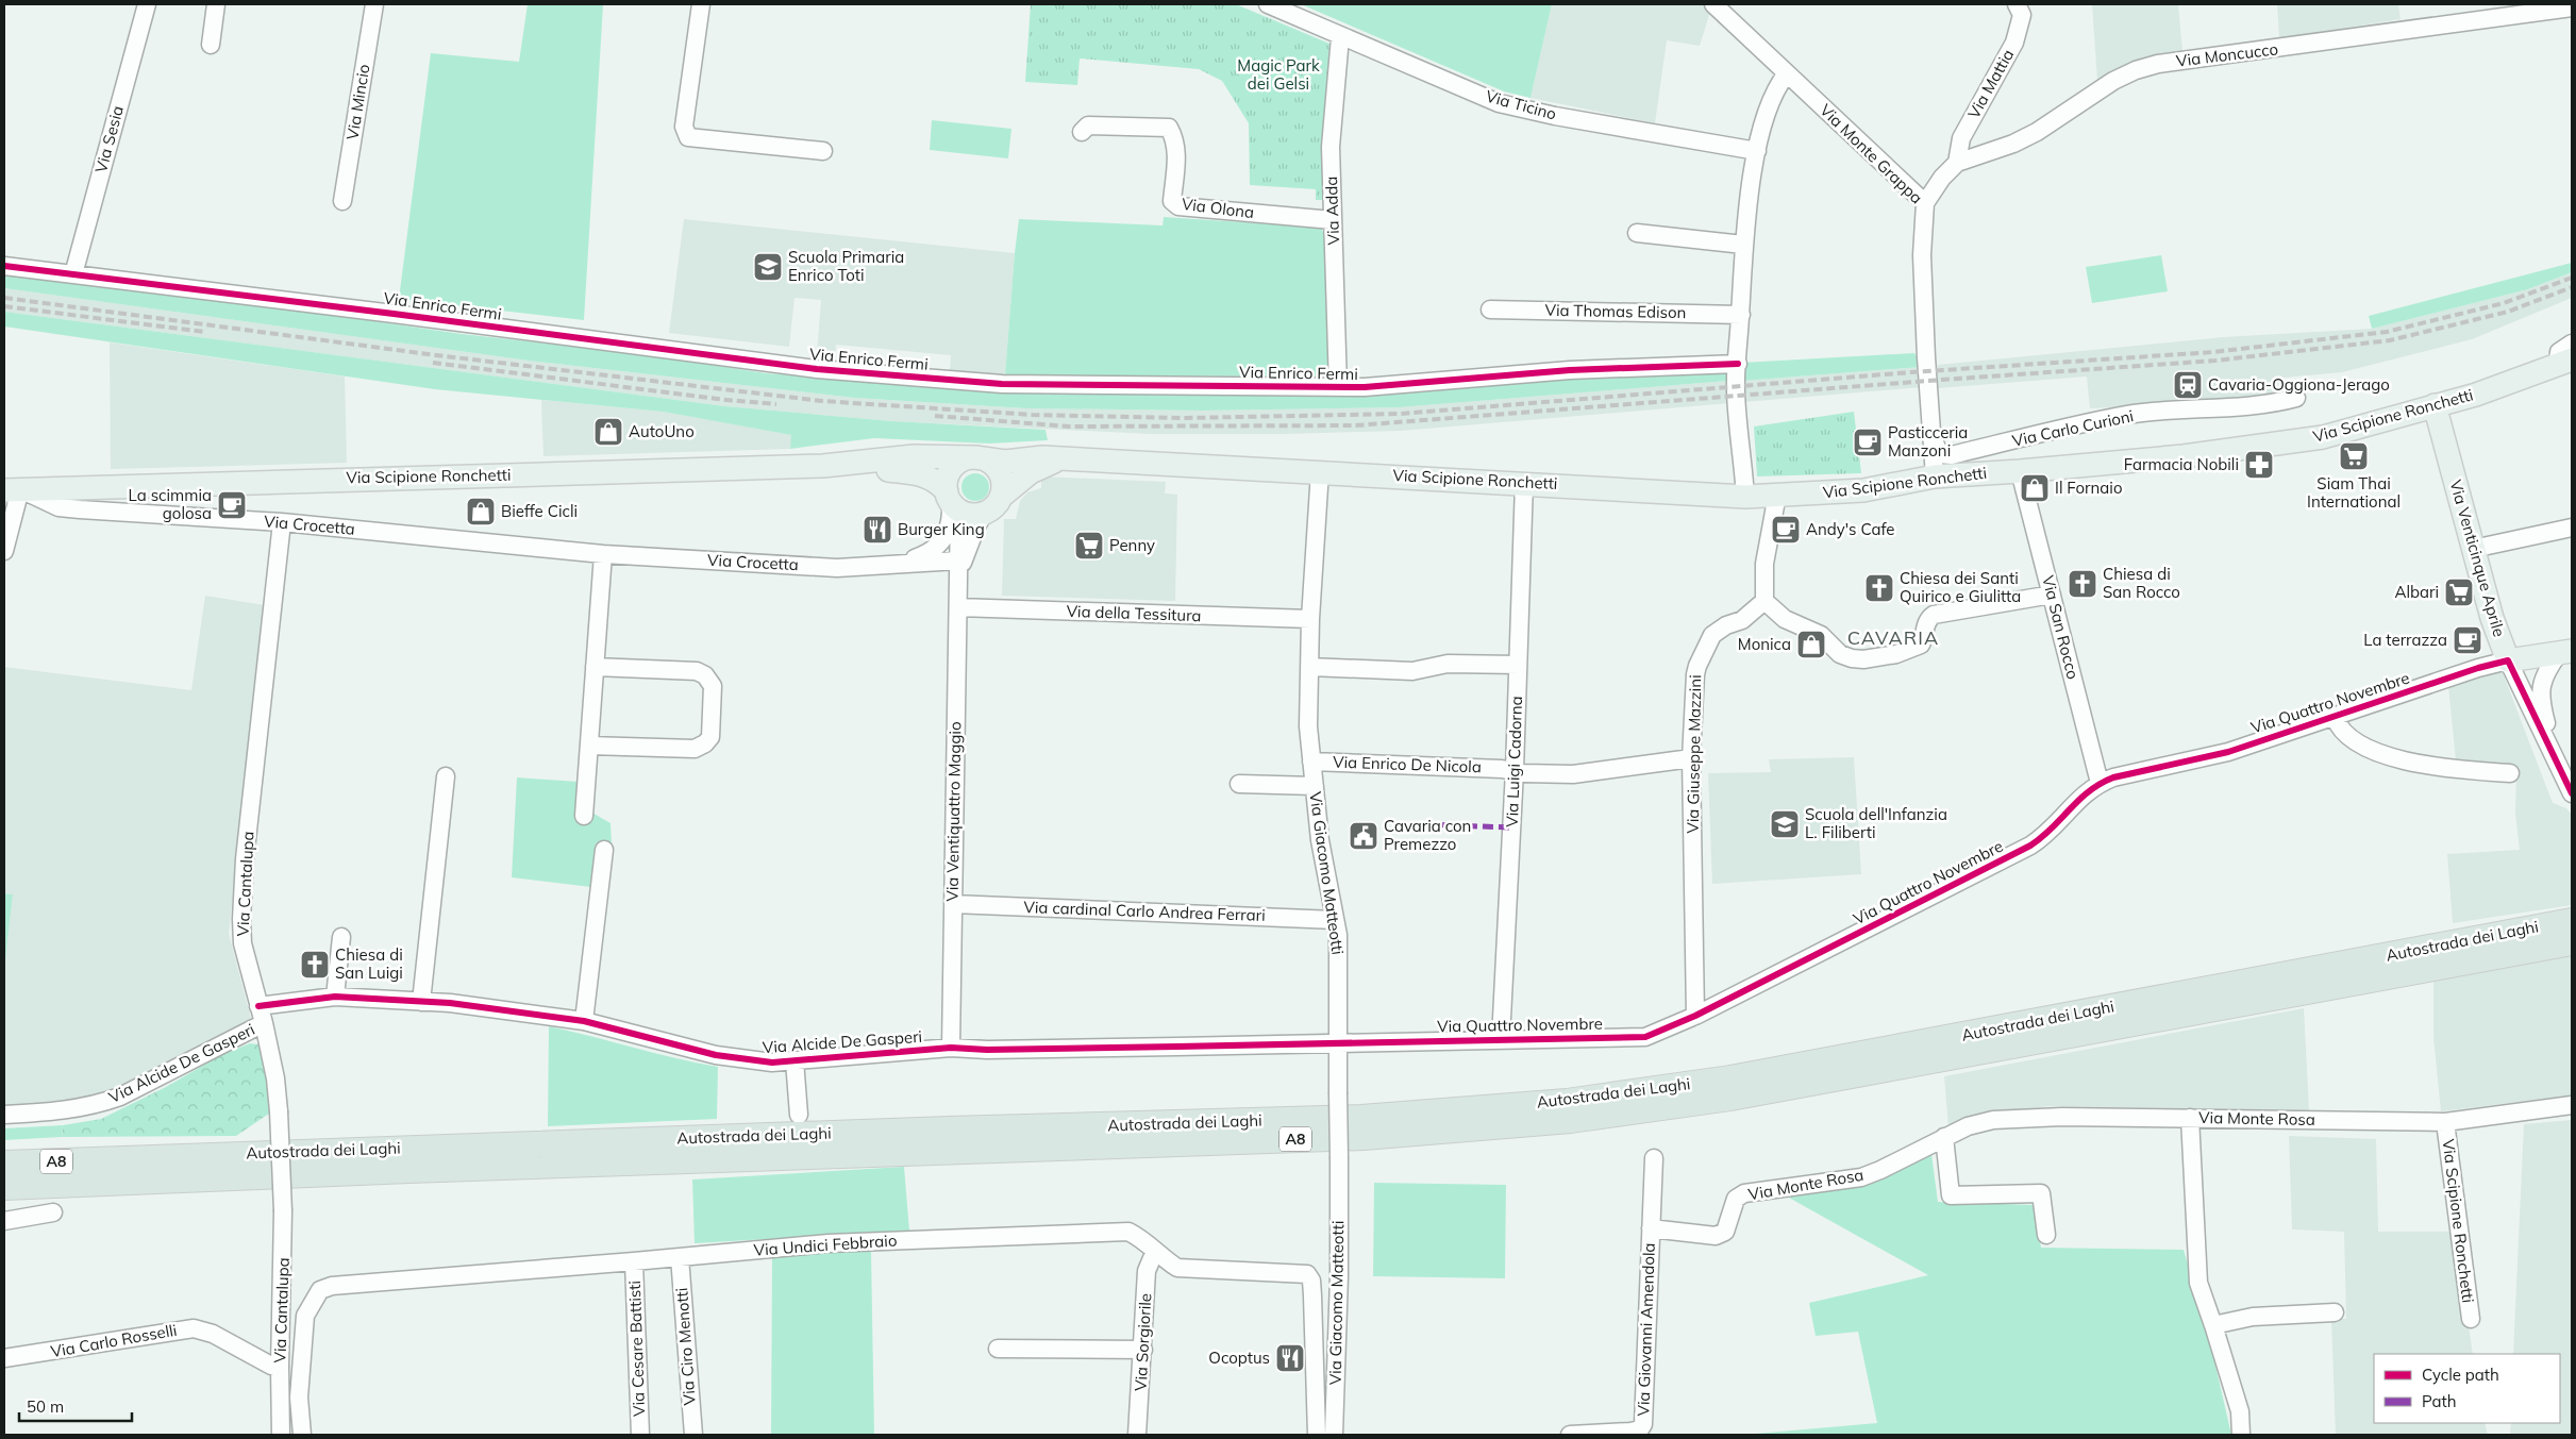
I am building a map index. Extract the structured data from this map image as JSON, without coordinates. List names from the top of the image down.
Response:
{
  "streets": {
    "highway": ["Autostrada dei Laghi", "A8"],
    "main road": ["Via Scipione Ronchetti", "Via Venticinque Aprile", "Via Quattro Novembre"],
    "street": [
      "Via Moncucco",
      "Via Mattia",
      "Via Mincio",
      "Via Ticino",
      "Via Sesia",
      "Via Monte Grappa",
      "Via Olona",
      "Via Adda",
      "Via Enrico Fermi",
      "Via Thomas Edison",
      "Via Carlo Curioni",
      "Via Crocetta",
      "Via della Tessitura",
      "Via San Rocco",
      "Via Giuseppe Mazzini",
      "Via Luigi Cadorna",
      "Via Enrico De Nicola",
      "Via Ventiquattro Maggio",
      "Via Giacomo Matteotti",
      "Via Cantalupa",
      "Via cardinal Carlo Andrea Ferrari",
      "Via Alcide De Gasperi",
      "Via Monte Rosa",
      "Via Undici Febbraio",
      "Via Giovanni Amendola",
      "Via Carlo Rosselli",
      "Via Sorgiorile",
      "Via Ciro Menotti",
      "Via Cesare Battisti"
    ]
  },
  "crossings": [
    ["Via Moncucco", "Via Mattia"],
    ["Via Moncucco", "Via Monte Grappa"],
    ["Via Ticino", "Via Adda"],
    ["Via Sesia", "Via Enrico Fermi"],
    ["Via Monte Grappa", "Via Scipione Ronchetti"],
    ["Via Monte Grappa", "Via Carlo Curioni"],
    ["Via Olona", "Via Adda"],
    ["Via Adda", "Via Enrico Fermi"],
    ["Via Scipione Ronchetti", "Via Crocetta"],
    ["Via Scipione Ronchetti", "Via Venticinque Aprile"],
    ["Via Scipione Ronchetti", "Via San Rocco"],
    ["Via Scipione Ronchetti", "Via Luigi Cadorna"],
    ["Via Scipione Ronchetti", "Via Ventiquattro Maggio"],
    ["Via Scipione Ronchetti", "Via Giacomo Matteotti"],
    ["Via Scipione Ronchetti", "Via Monte Rosa"],
    ["Via Crocetta", "Via Ventiquattro Maggio"],
    ["Via Crocetta", "Via Cantalupa"],
    ["Via Venticinque Aprile", "Via Quattro Novembre"],
    ["Via della Tessitura", "Via Ventiquattro Maggio"],
    ["Via della Tessitura", "Via Giacomo Matteotti"],
    ["Via San Rocco", "Via Quattro Novembre"],
    ["Via Quattro Novembre", "Via Giuseppe Mazzini"],
    ["Via Quattro Novembre", "Via Luigi Cadorna"],
    ["Via Quattro Novembre", "Via Giacomo Matteotti"],
    ["Via Quattro Novembre", "Via Alcide De Gasperi"],
    ["Via Giuseppe Mazzini", "Via Enrico De Nicola"],
    ["Via Luigi Cadorna", "Via Enrico De Nicola"],
    ["Via Enrico De Nicola", "Via Giacomo Matteotti"],
    ["Via Ventiquattro Maggio", "Via cardinal Carlo Andrea Ferrari"],
    ["Via Ventiquattro Maggio", "Via Alcide De Gasperi"],
    ["Via Giacomo Matteotti", "Via cardinal Carlo Andrea Ferrari"],
    ["Via Giacomo Matteotti", "Via Alcide De Gasperi"],
    ["Via Cantalupa", "Via Alcide De Gasperi"],
    ["Via Cantalupa", "Via Carlo Rosselli"],
    ["Via Monte Rosa", "Via Giovanni Amendola"],
    ["Via Undici Febbraio", "Via Sorgiorile"],
    ["Via Undici Febbraio", "Via Ciro Menotti"],
    ["Via Undici Febbraio", "Via Cesare Battisti"]
  ],
  "districts": ["CAVARIA"],
  "parks": ["Magic Park dei Gelsi"],
  "places": {
    "school or university": ["Scuola Primaria Enrico Toti", "Scuola dell'Infanzia L. Filiberti"],
    "station": ["Cavaria-Oggiona-Jerago"],
    "shop": [
      "AutoUno",
      "Il Fornaio",
      "Bieffe Cicli",
      "Monica"
    ],
    "cafe": [
      "Pasticceria Manzoni",
      "La scimmia golosa",
      "Andy's Cafe",
      "La terrazza"
    ],
    "supermarket": ["Siam Thai International", "Penny", "Albari"],
    "pharmacy": ["Farmacia Nobili"],
    "restaurant": ["Burger King", "Ocoptus"],
    "church": ["Chiesa di San Rocco", "Chiesa dei Santi Quirico e Giulitta", "Chiesa di San Luigi"],
    "public building": ["Cavaria con Premezzo"]
  },
  "legend": ["Cycle path", "Path"],
  "scale_bar": "50 m"
}
